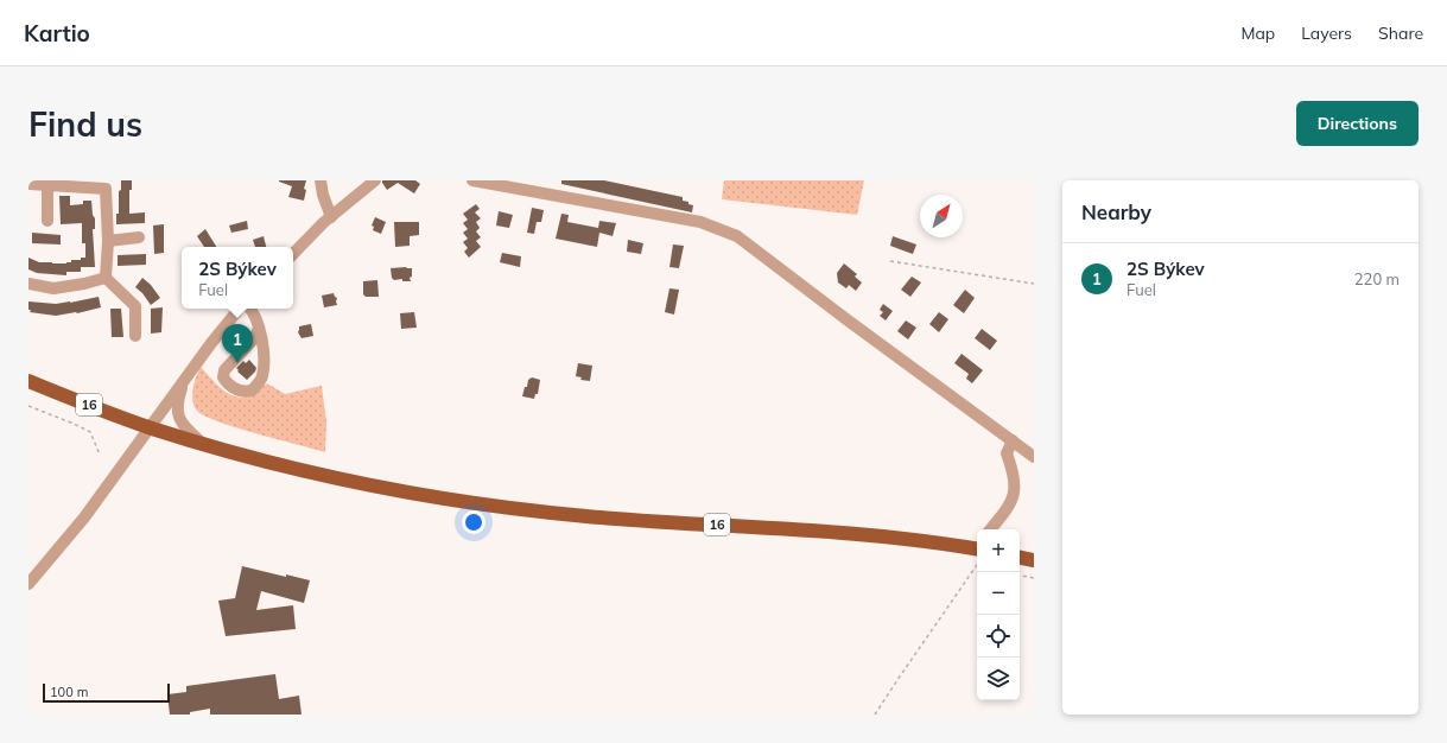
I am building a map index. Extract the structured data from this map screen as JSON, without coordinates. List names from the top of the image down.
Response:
{
  "streets": {
    "main road": ["16"]
  },
  "scale_bar": "100 m",
  "north": "top right",
  "page": {
    "header": "Kartio",
    "nav": ["Map", "Layers", "Share"],
    "buttons": "Directions",
    "title": "Find us",
    "heading": "Nearby",
    "list": [
      {
        "mark": "1",
        "name": "2S Býkev",
        "note": "Fuel",
        "value": "220 m"
      }
    ],
    "popup": ["2S Býkev", "Fuel"],
    "pins": "1",
    "map_buttons": ["+", "−"],
    "scale": "100 m"
  }
}
